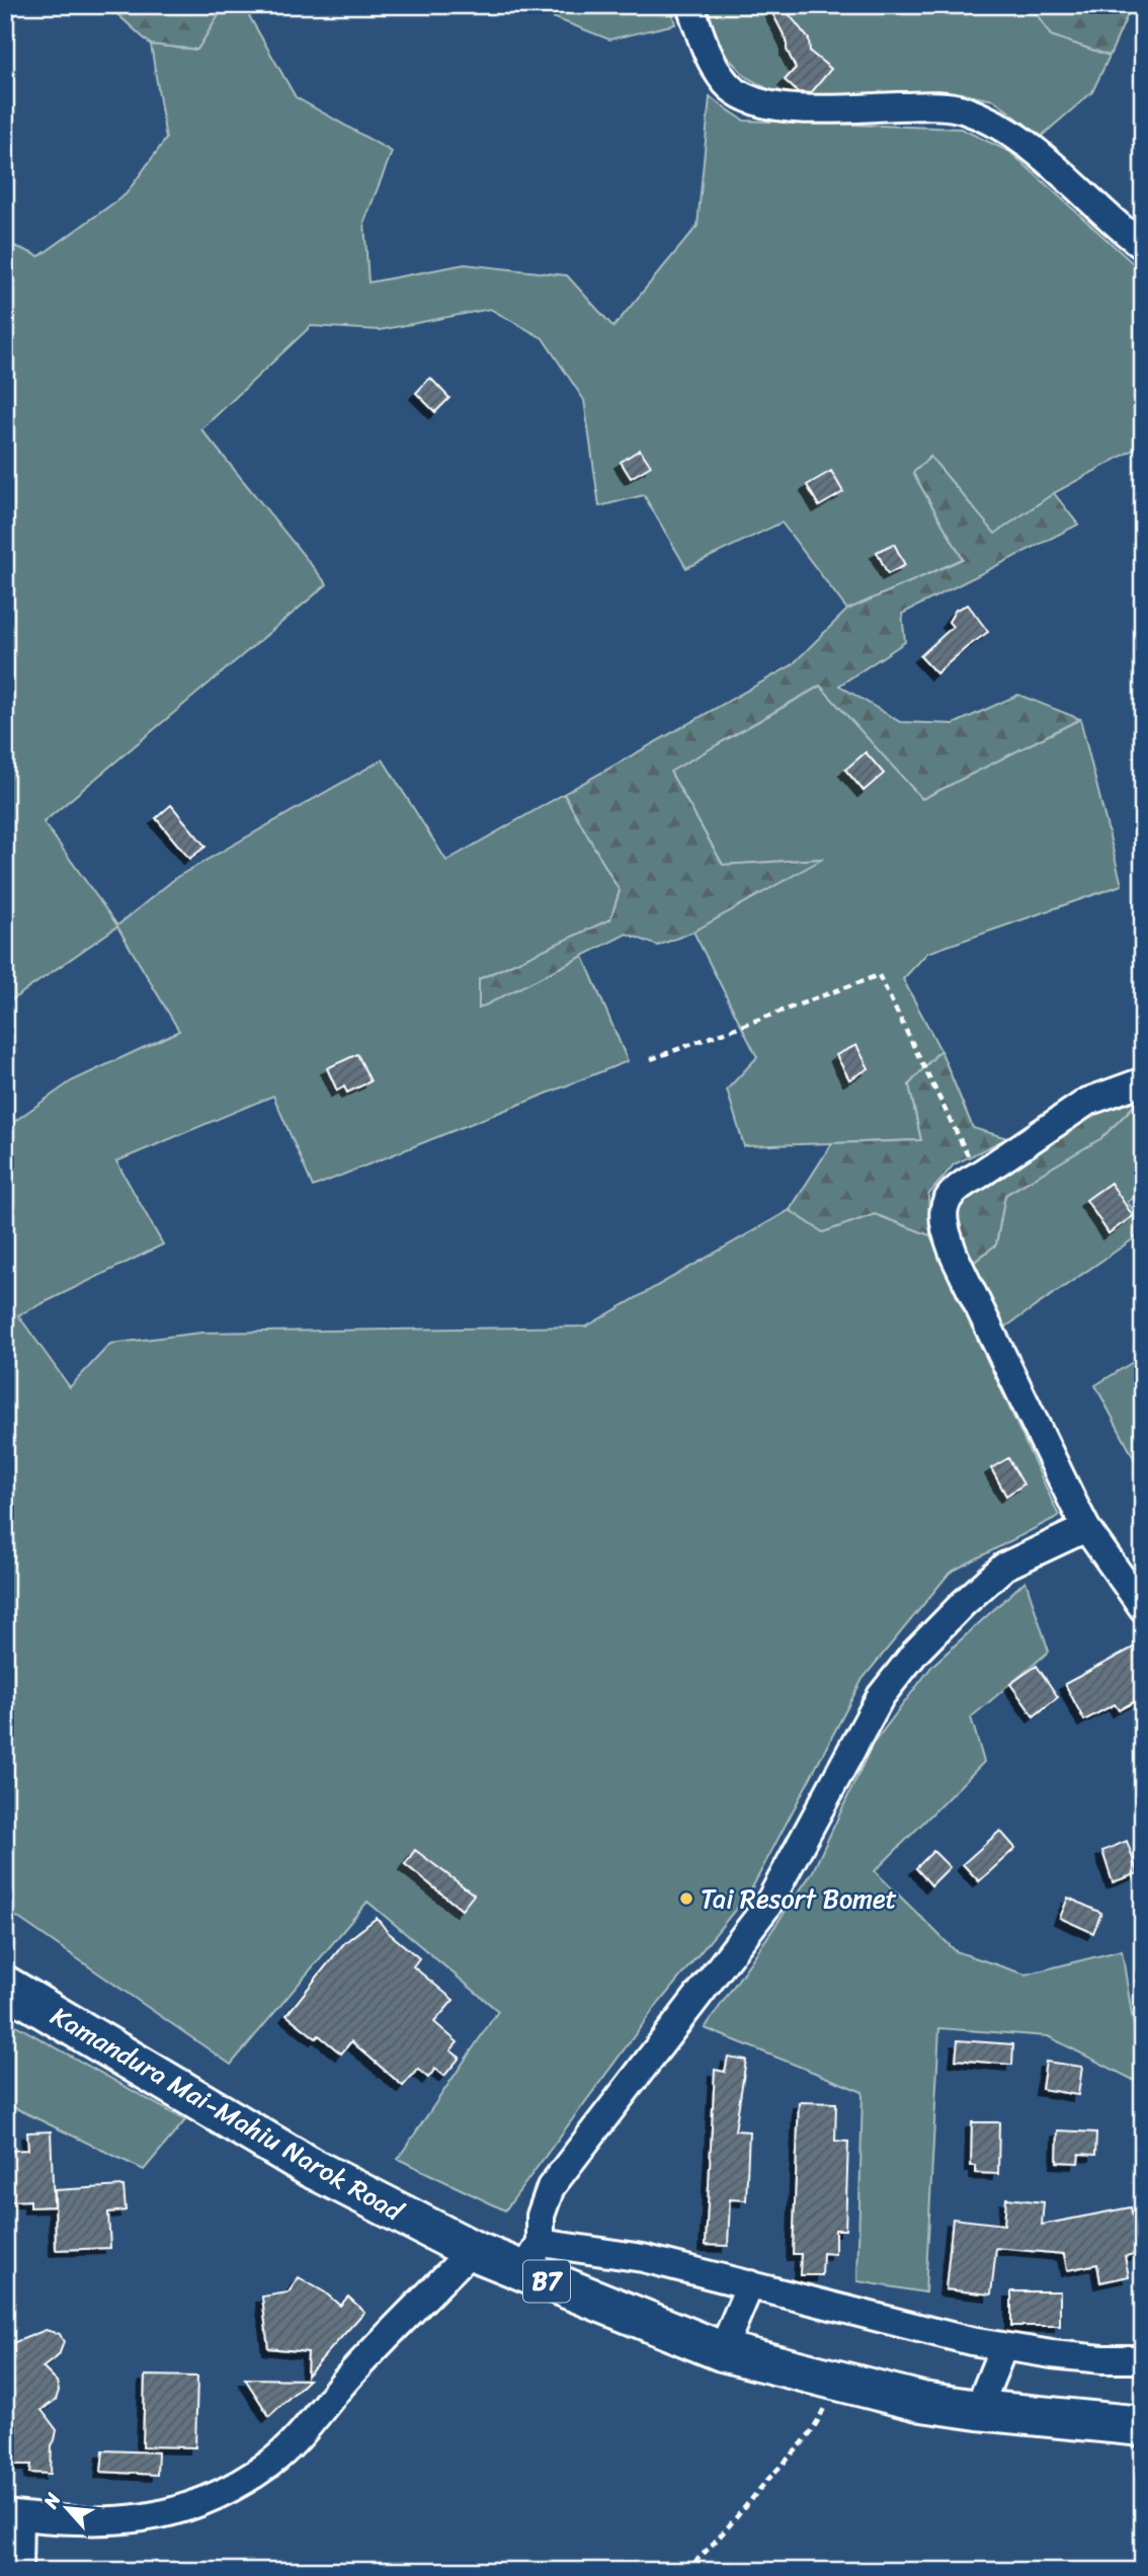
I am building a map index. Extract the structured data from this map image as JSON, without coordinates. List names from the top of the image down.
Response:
{
  "streets": {
    "highway": ["Kamandura Mai-Mahiu Narok Road", "B7"]
  },
  "places": ["Tai Resort Bomet"],
  "north": "top left"
}
